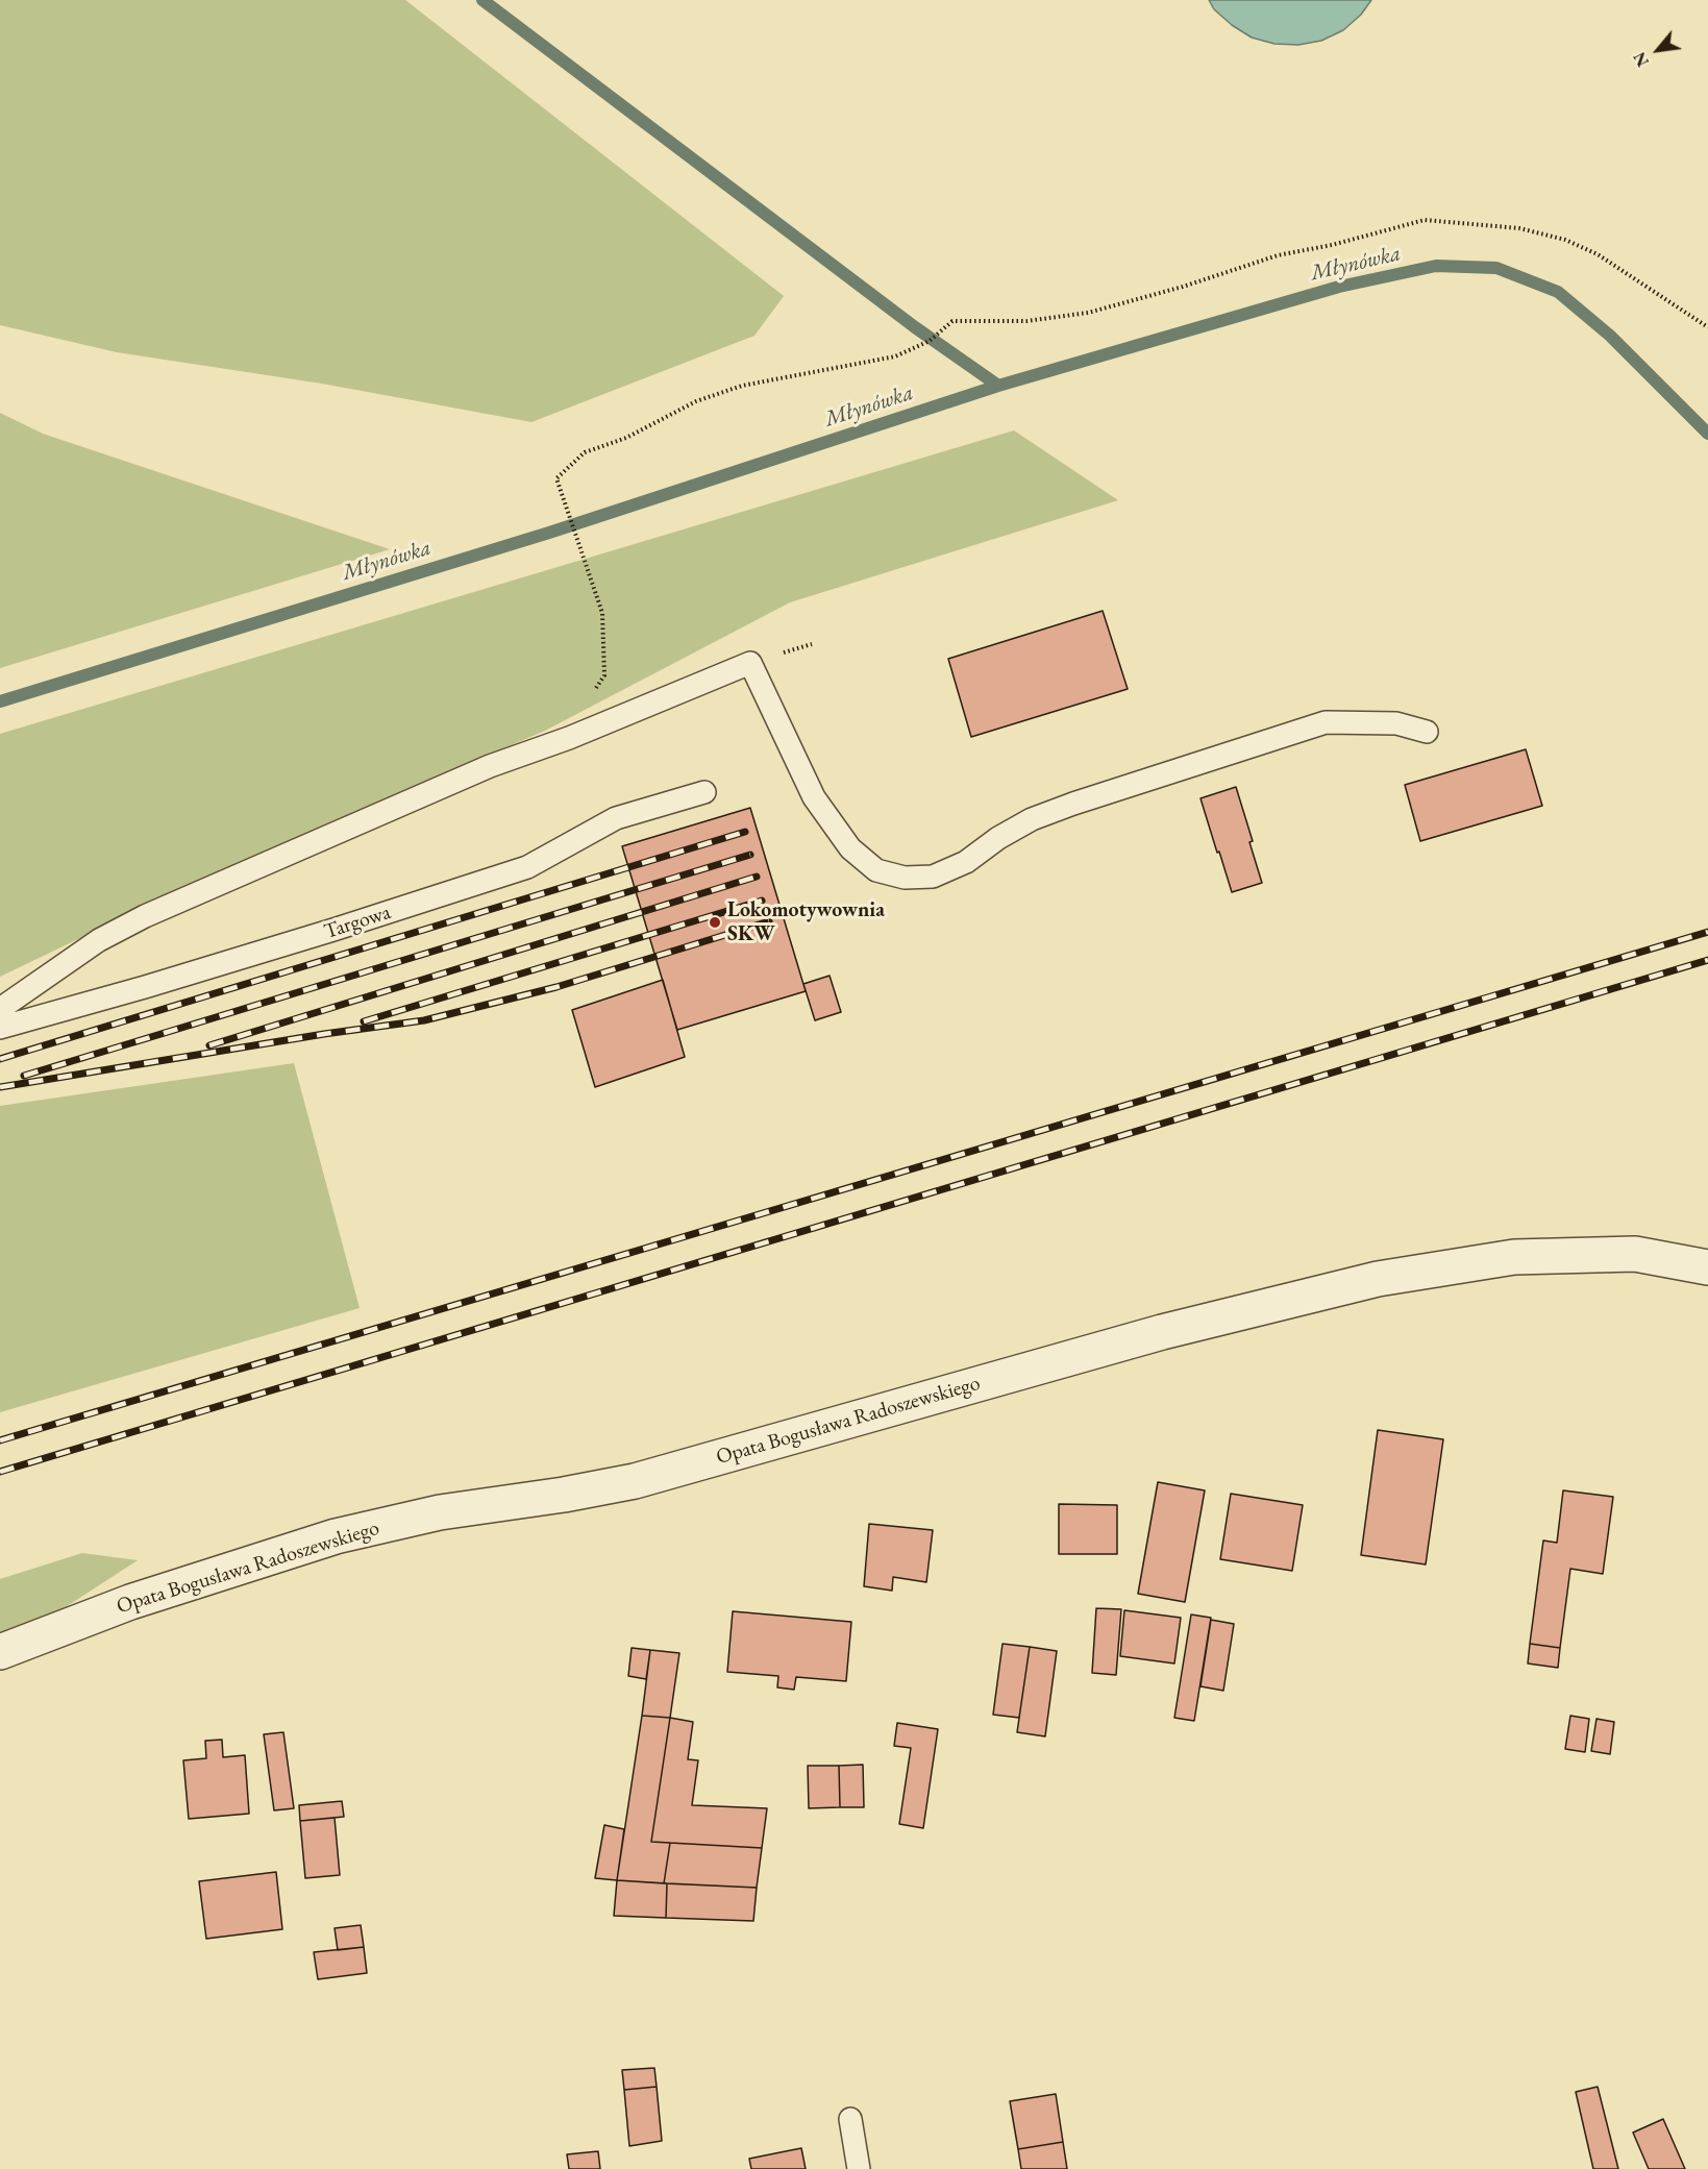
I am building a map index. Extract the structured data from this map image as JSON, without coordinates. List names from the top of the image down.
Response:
{
  "streets": {
    "street": ["Opata Bogusława Radoszewskiego"],
    "lane": ["Targowa"]
  },
  "water": ["Młynówka"],
  "places": ["Lokomotywownia SKW"],
  "north": "bottom left"
}
